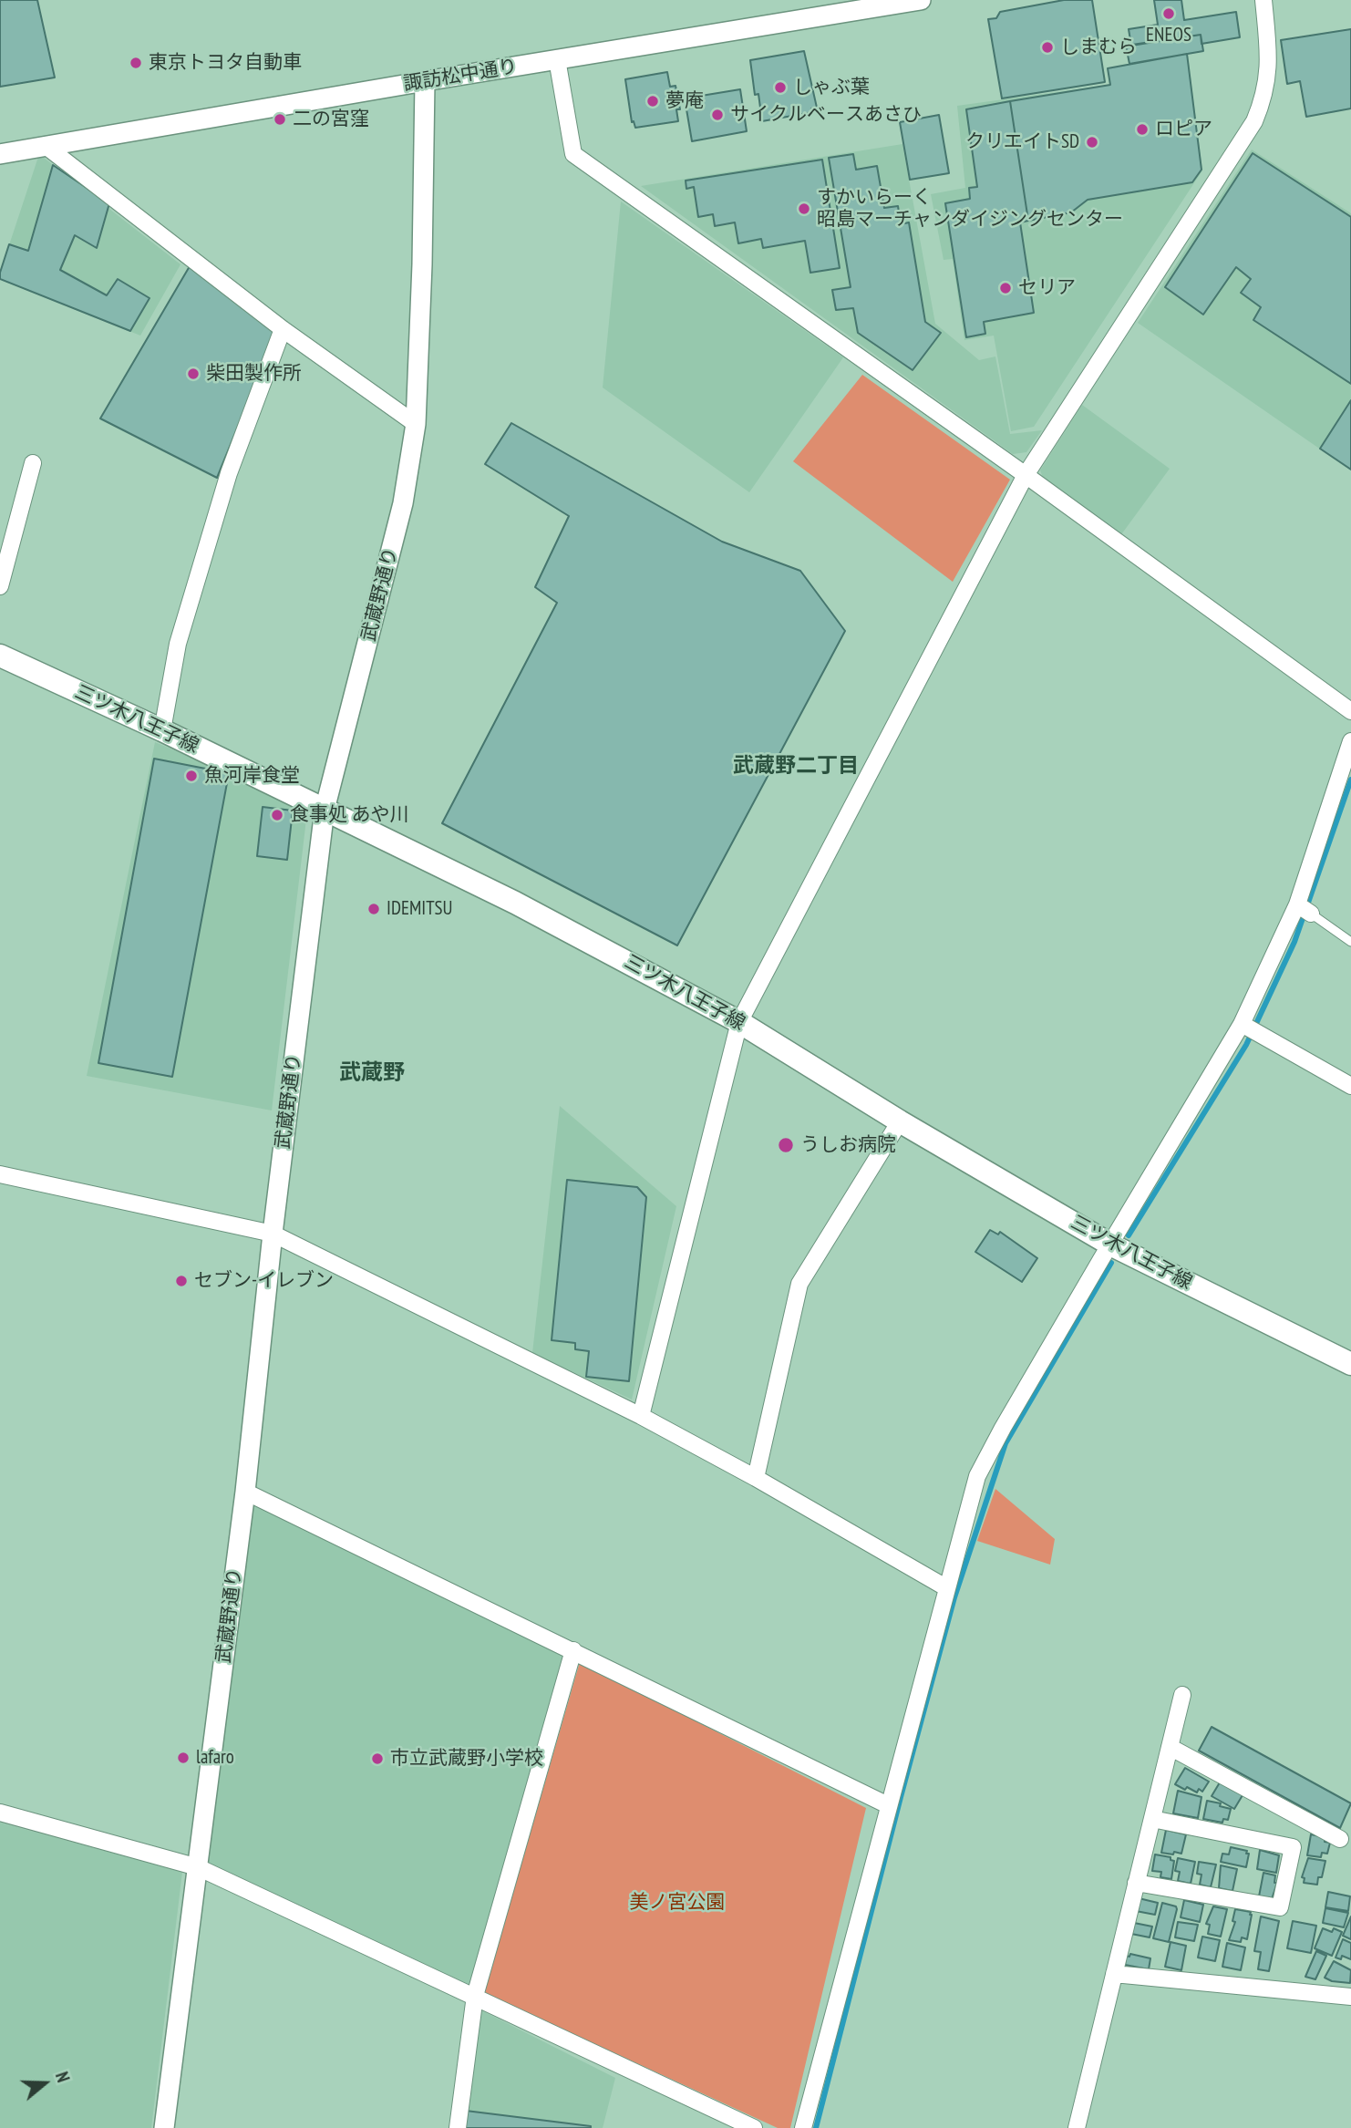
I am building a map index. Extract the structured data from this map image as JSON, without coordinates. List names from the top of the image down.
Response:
{
  "streets": {
    "main road": ["三ツ木八王子線"],
    "street": ["諏訪松中通り", "武蔵野通り"]
  },
  "crossings": [
    ["諏訪松中通り", "武蔵野通り"],
    ["武蔵野通り", "三ツ木八王子線"]
  ],
  "districts": ["武蔵野二丁目", "武蔵野"],
  "parks": ["美ノ宮公園"],
  "places": [
    "ENEOS",
    "しまむら",
    "東京トヨタ自動車",
    "しゃぶ葉",
    "夢庵",
    "サイクルベースあさひ",
    "二の宮窪",
    "ロピア",
    "クリエイトSD",
    "すかいらーく 昭島マーチャンダイジングセンター",
    "セリア",
    "柴田製作所",
    "魚河岸食堂",
    "食事処 あや川",
    "IDEMITSU",
    "うしお病院",
    "セブン-イレブン",
    "lafaro",
    "市立武蔵野小学校"
  ],
  "north": "right"
}
